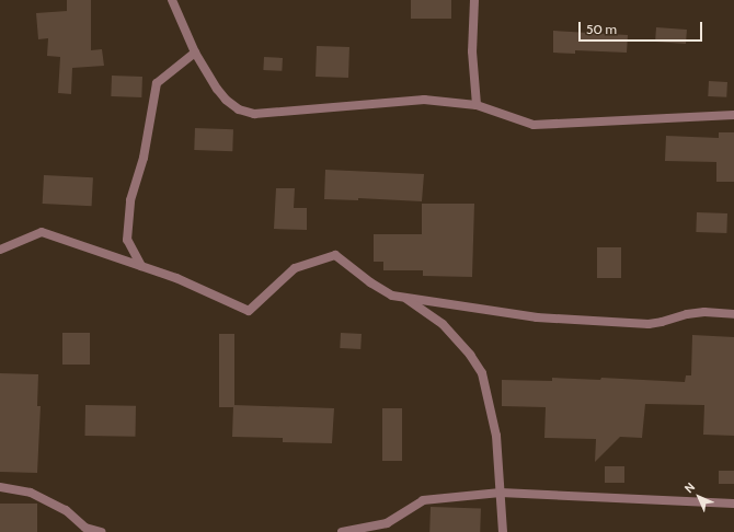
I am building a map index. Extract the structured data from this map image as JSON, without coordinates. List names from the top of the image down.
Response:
{
  "scale_bar": "50 m",
  "north": "top left"
}
